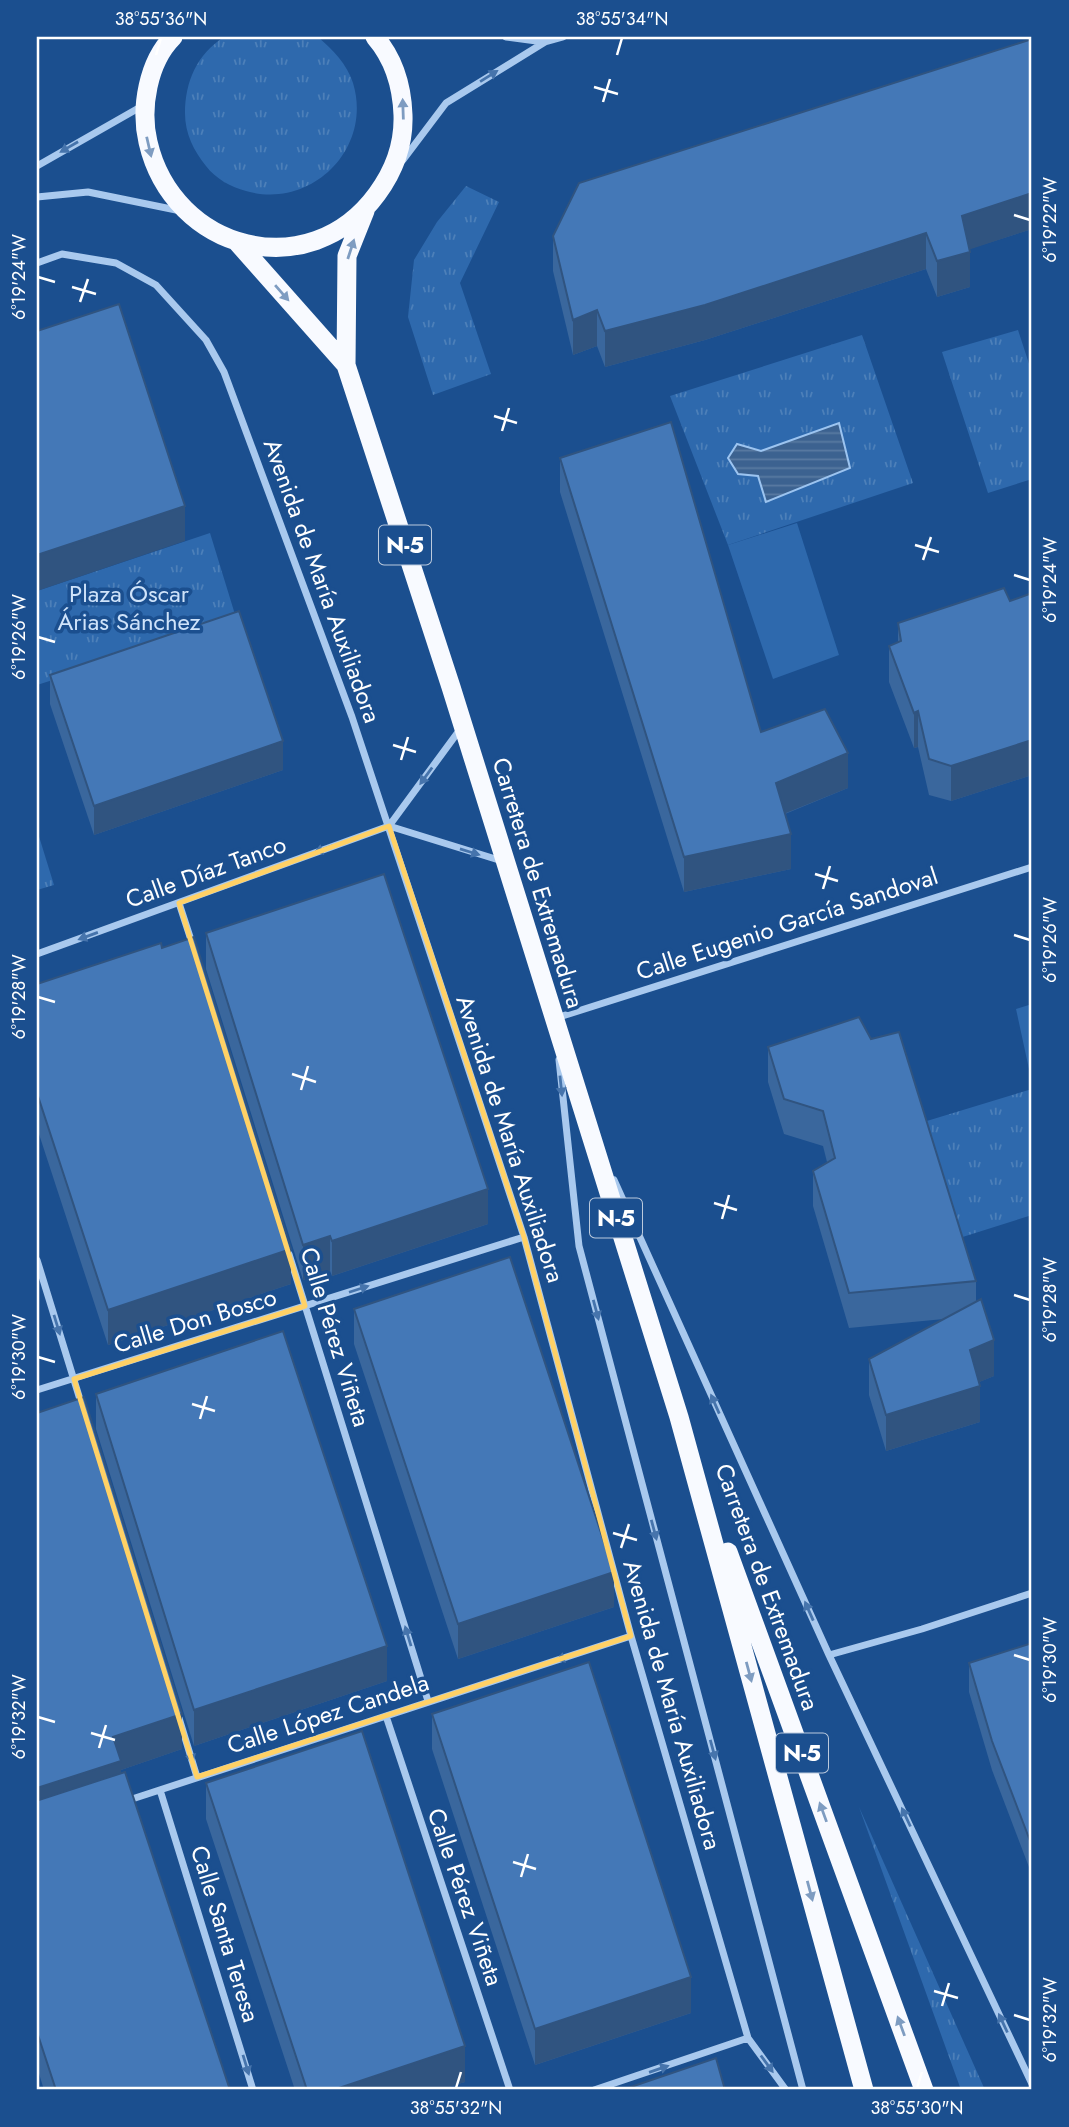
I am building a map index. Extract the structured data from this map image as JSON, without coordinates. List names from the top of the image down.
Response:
{
  "streets": {
    "highway": ["N-5", "Carretera de Extremadura"],
    "street": [
      "Avenida de María Auxiliadora",
      "Calle Díaz Tanco",
      "Calle Eugenio García Sandoval",
      "Calle Don Bosco",
      "Calle Pérez Viñeta",
      "Calle López Candela",
      "Calle Santa Teresa"
    ]
  },
  "crossings": [
    ["Avenida de María Auxiliadora", "Calle Díaz Tanco"],
    ["Avenida de María Auxiliadora", "Calle Don Bosco"],
    ["Avenida de María Auxiliadora", "Calle López Candela"],
    ["Carretera de Extremadura", "Calle Eugenio García Sandoval"],
    ["Calle Don Bosco", "Calle Pérez Viñeta"],
    ["Calle Pérez Viñeta", "Calle López Candela"],
    ["Calle López Candela", "Calle Santa Teresa"]
  ],
  "one_way": [
    "Calle Díaz Tanco",
    "Calle Don Bosco",
    "Calle Pérez Viñeta",
    "Calle López Candela",
    "Calle Santa Teresa"
  ],
  "parks": ["Plaza Óscar Árias Sánchez"],
  "coordinates": [
    "38°55'36\"N",
    "38°55'34\"N",
    "6°19'22\"W",
    "6°19'24\"W",
    "6°19'26\"W",
    "6°19'28\"W",
    "6°19'30\"W",
    "6°19'32\"W",
    "38°55'32\"N",
    "38°55'30\"N"
  ]
}
